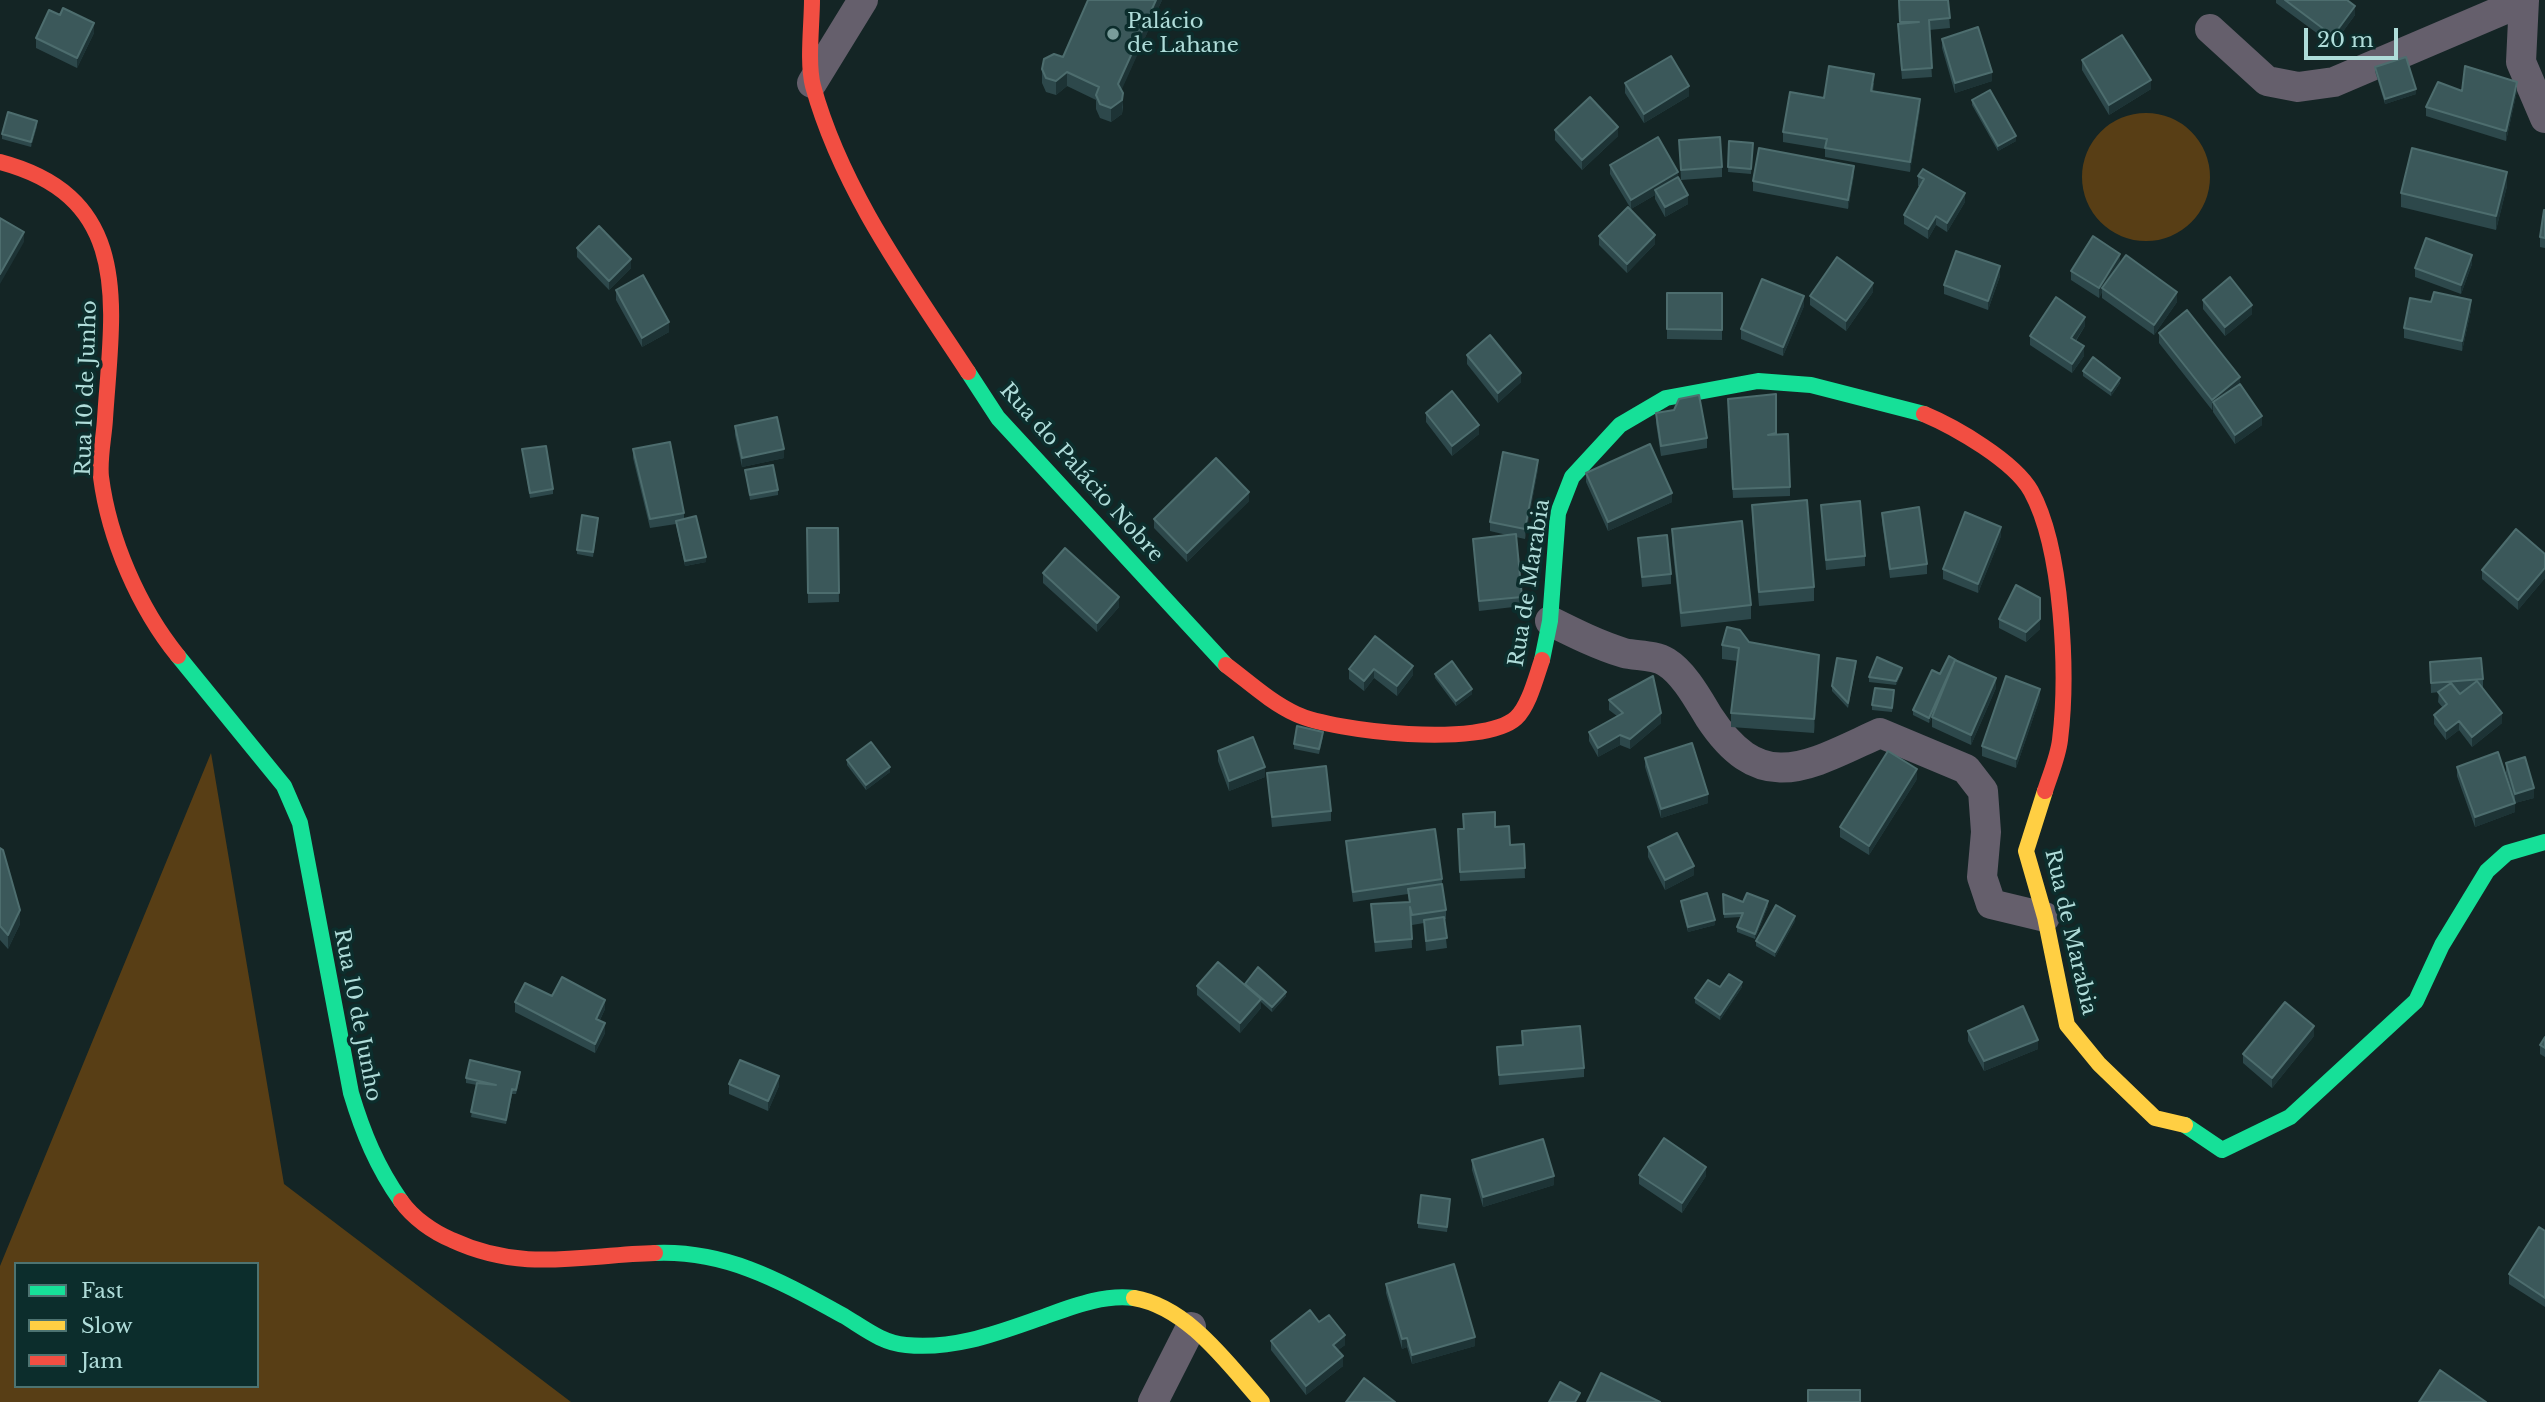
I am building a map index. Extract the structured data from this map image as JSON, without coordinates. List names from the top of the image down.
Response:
{
  "streets": {
    "main road": ["Rua 10 de Junho", "Rua do Palácio Nobre", "Rua de Marabia"]
  },
  "crossings": [
    ["Rua do Palácio Nobre", "Rua de Marabia"]
  ],
  "places": ["Palácio de Lahane"],
  "legend": ["Fast", "Slow", "Jam"],
  "scale_bar": "20 m"
}
